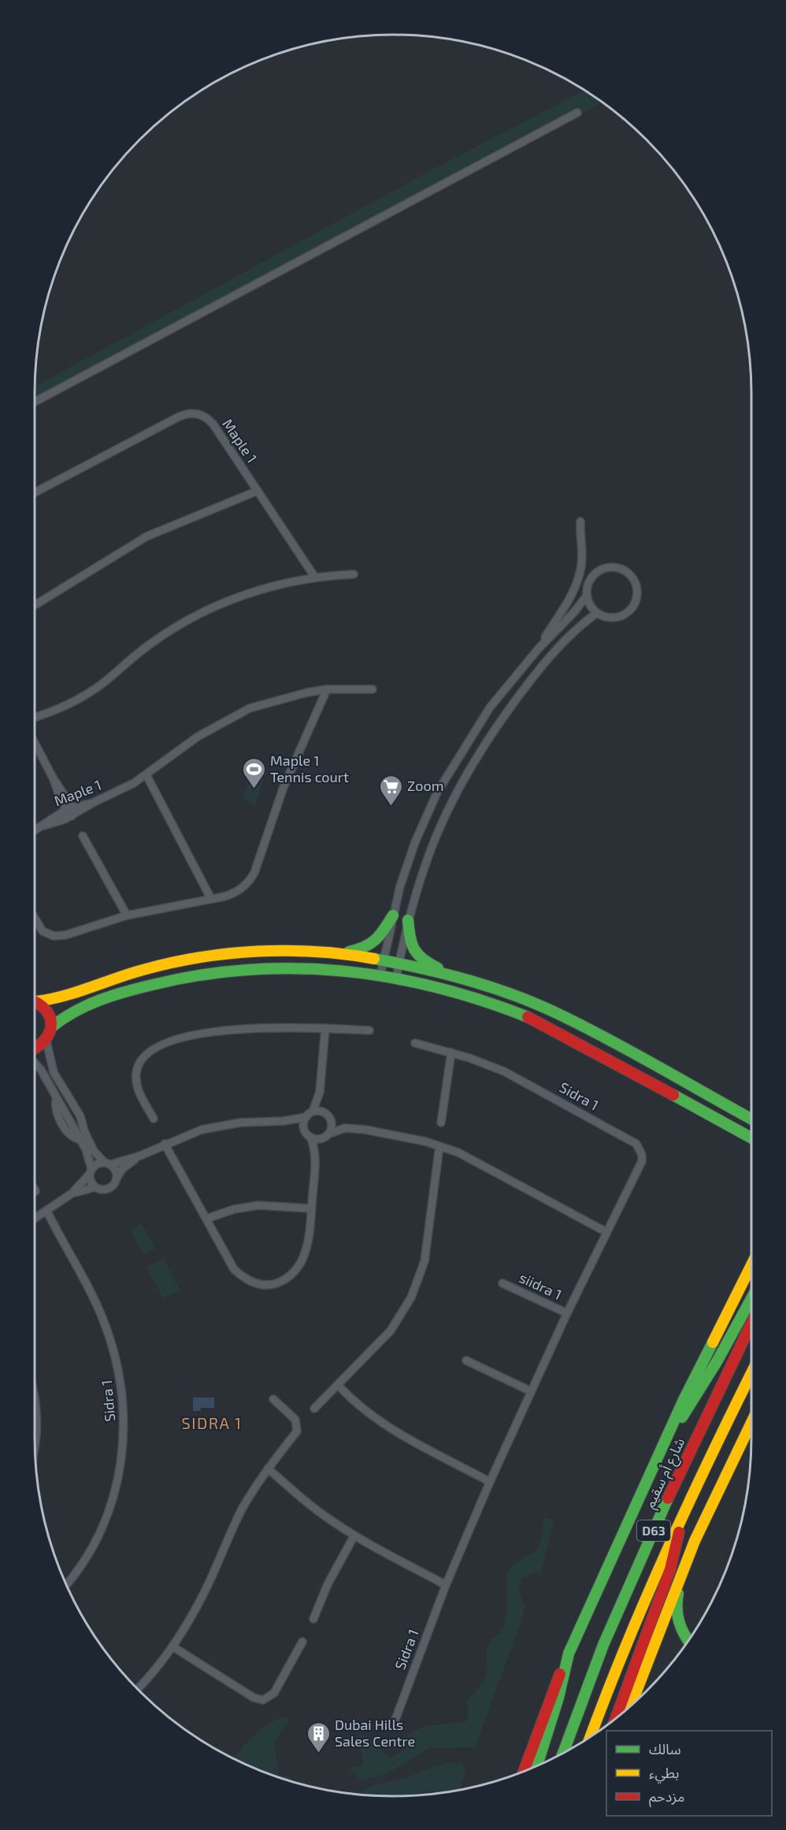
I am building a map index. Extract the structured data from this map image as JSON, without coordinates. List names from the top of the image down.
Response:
{
  "streets": {
    "main road": ["شارع أم سقيم", "D63"],
    "street": ["Maple 1", "Sidra 1", "siidra 1"]
  },
  "crossings": [
    ["Sidra 1", "siidra 1"]
  ],
  "districts": ["SIDRA 1"],
  "places": {
    "sports": ["Maple 1 Tennis court"],
    "supermarket": ["Zoom"],
    "building": ["Dubai Hills Sales Centre"]
  },
  "legend": ["سالك", "بطيء", "مزدحم"]
}
